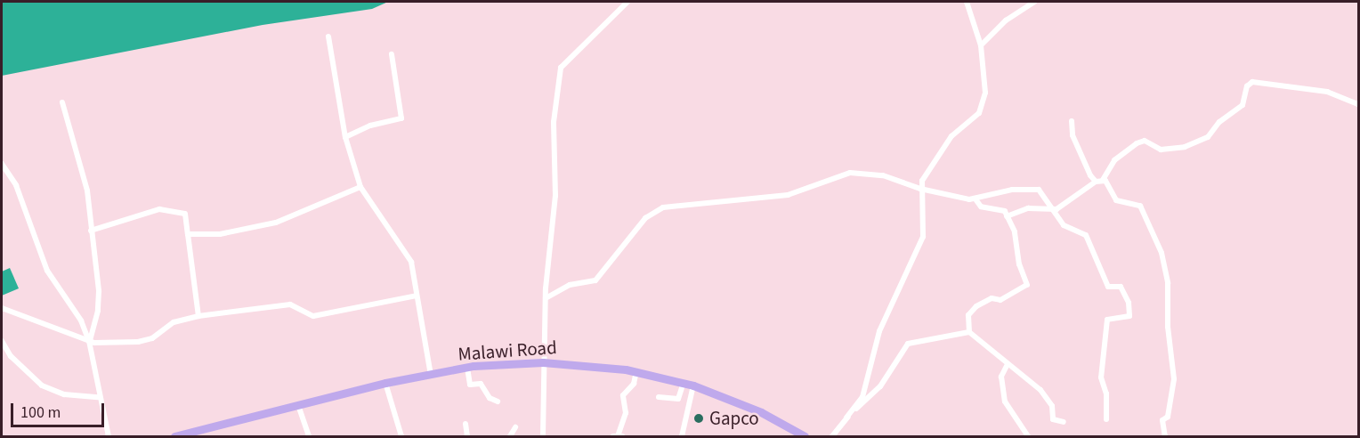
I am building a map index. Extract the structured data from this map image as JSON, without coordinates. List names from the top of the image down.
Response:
{
  "streets": {
    "main road": ["Malawi Road"]
  },
  "places": ["Gapco"],
  "scale_bar": "100 m"
}
